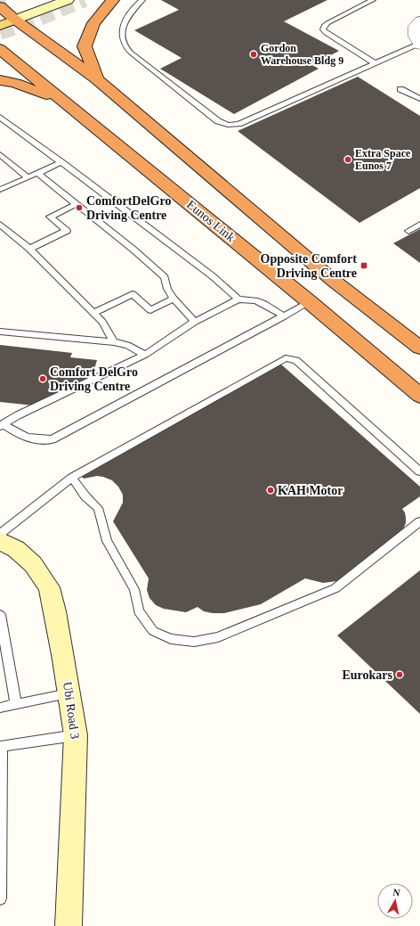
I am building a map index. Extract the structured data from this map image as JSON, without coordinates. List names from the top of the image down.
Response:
{
  "streets": {
    "highway": ["Eunos Link"],
    "street": ["Ubi Road 3"]
  },
  "places": {
    "other": [
      "Gordon Warehouse Bldg 9",
      "Extra Space Eunos 7",
      "ComfortDelGro Driving Centre",
      "Comfort DelGro Driving Centre",
      "KAH Motor",
      "Eurokars"
    ],
    "transit": ["Opposite Comfort Driving Centre"]
  },
  "north": "top"
}
